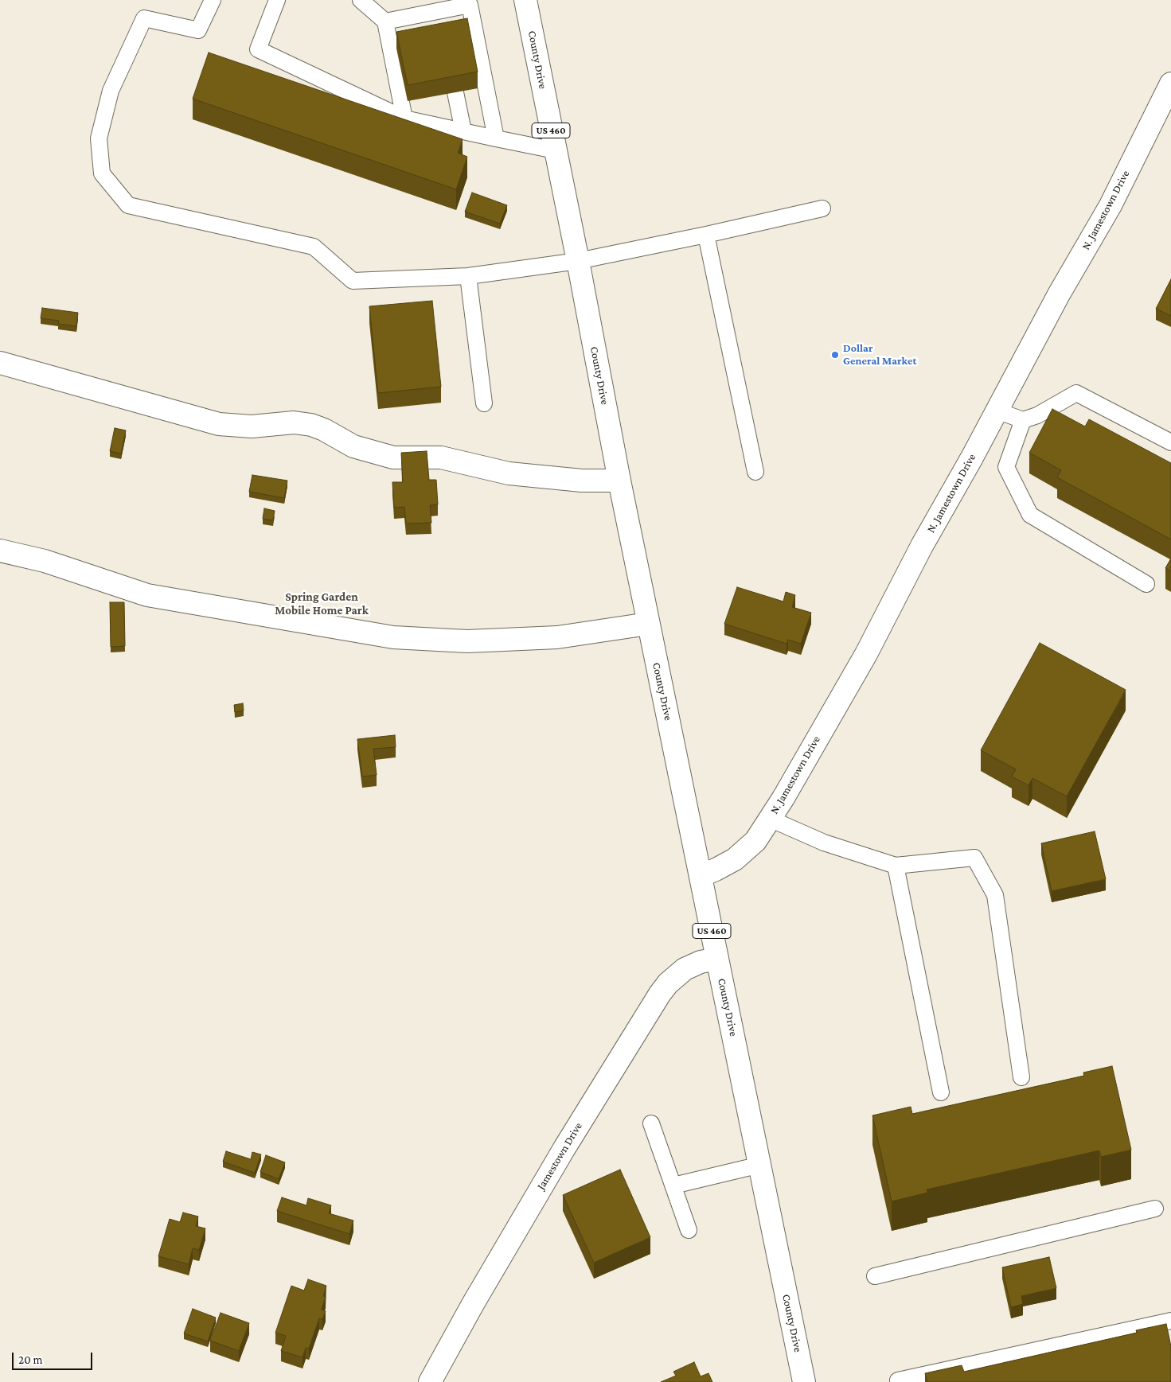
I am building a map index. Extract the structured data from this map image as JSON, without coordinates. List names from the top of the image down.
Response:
{
  "streets": {
    "main road": [
      "County Drive",
      "US 460",
      "N. Jamestown Drive",
      "Jamestown Drive"
    ]
  },
  "crossings": [
    ["County Drive", "N. Jamestown Drive"],
    ["County Drive", "Jamestown Drive"]
  ],
  "districts": ["Spring Garden Mobile Home Park"],
  "places": ["Dollar General Market"],
  "scale_bar": "20 m"
}
